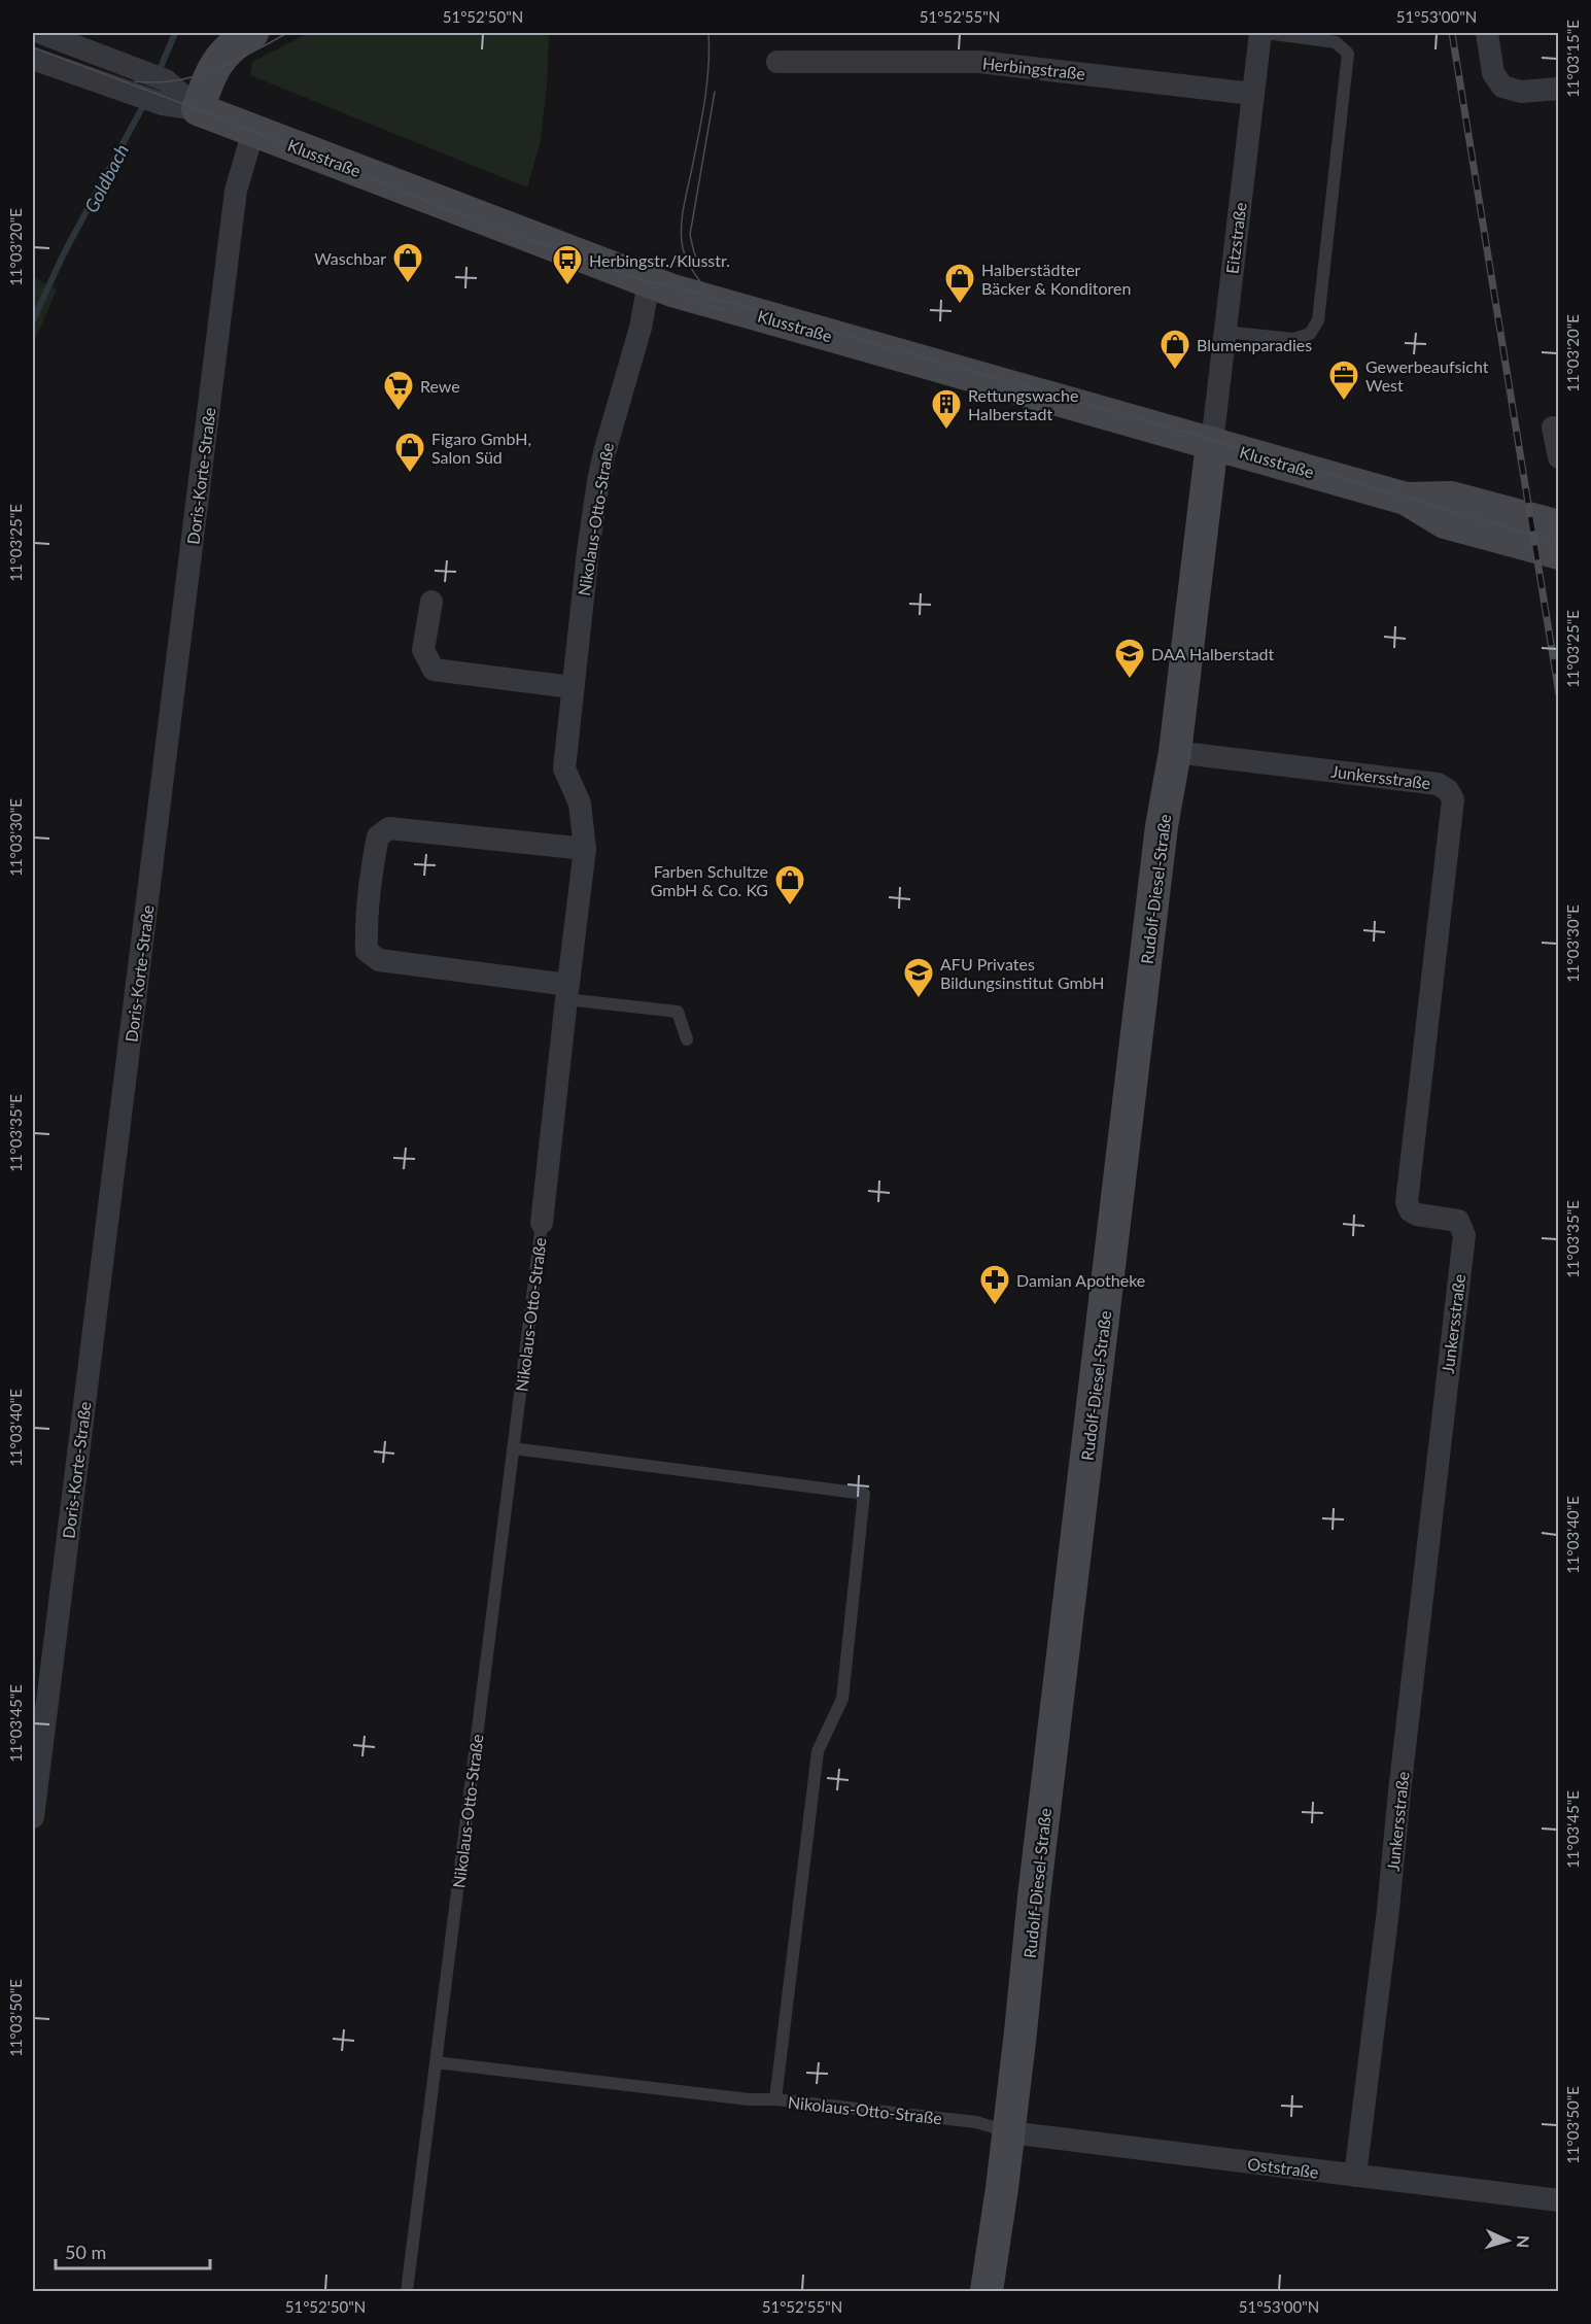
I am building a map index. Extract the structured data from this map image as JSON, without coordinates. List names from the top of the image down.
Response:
{
  "streets": {
    "street": [
      "Herbingstraße",
      "Klusstraße",
      "Eitzstraße",
      "Doris-Korte-Straße",
      "Nikolaus-Otto-Straße",
      "Junkersstraße",
      "Rudolf-Diesel-Straße",
      "Oststraße"
    ]
  },
  "crossings": [
    ["Herbingstraße", "Eitzstraße"],
    ["Klusstraße", "Eitzstraße"],
    ["Klusstraße", "Doris-Korte-Straße"],
    ["Klusstraße", "Nikolaus-Otto-Straße"],
    ["Klusstraße", "Rudolf-Diesel-Straße"],
    ["Eitzstraße", "Rudolf-Diesel-Straße"],
    ["Nikolaus-Otto-Straße", "Rudolf-Diesel-Straße"],
    ["Nikolaus-Otto-Straße", "Oststraße"],
    ["Junkersstraße", "Rudolf-Diesel-Straße"],
    ["Junkersstraße", "Oststraße"],
    ["Rudolf-Diesel-Straße", "Oststraße"]
  ],
  "water": ["Goldbach"],
  "places": {
    "shop": [
      "Waschbar",
      "Halberstädter Bäcker & Konditoren",
      "Blumenparadies",
      "Figaro GmbH, Salon Süd",
      "Farben Schultze GmbH & Co. KG"
    ],
    "bus stop": ["Herbingstr./Klusstr."],
    "office": ["Gewerbeaufsicht West"],
    "supermarket": ["Rewe"],
    "building": ["Rettungswache Halberstadt"],
    "school or university": ["DAA Halberstadt", "AFU Privates Bildungsinstitut GmbH"],
    "pharmacy": ["Damian Apotheke"]
  },
  "scale_bar": "50 m",
  "north": "right",
  "coordinates": [
    "51°52'50\"N",
    "51°52'55\"N",
    "51°53'00\"N",
    "11°03'15\"E",
    "11°03'20\"E",
    "11°03'25\"E",
    "11°03'30\"E",
    "11°03'35\"E",
    "11°03'40\"E",
    "11°03'45\"E",
    "11°03'50\"E"
  ]
}
